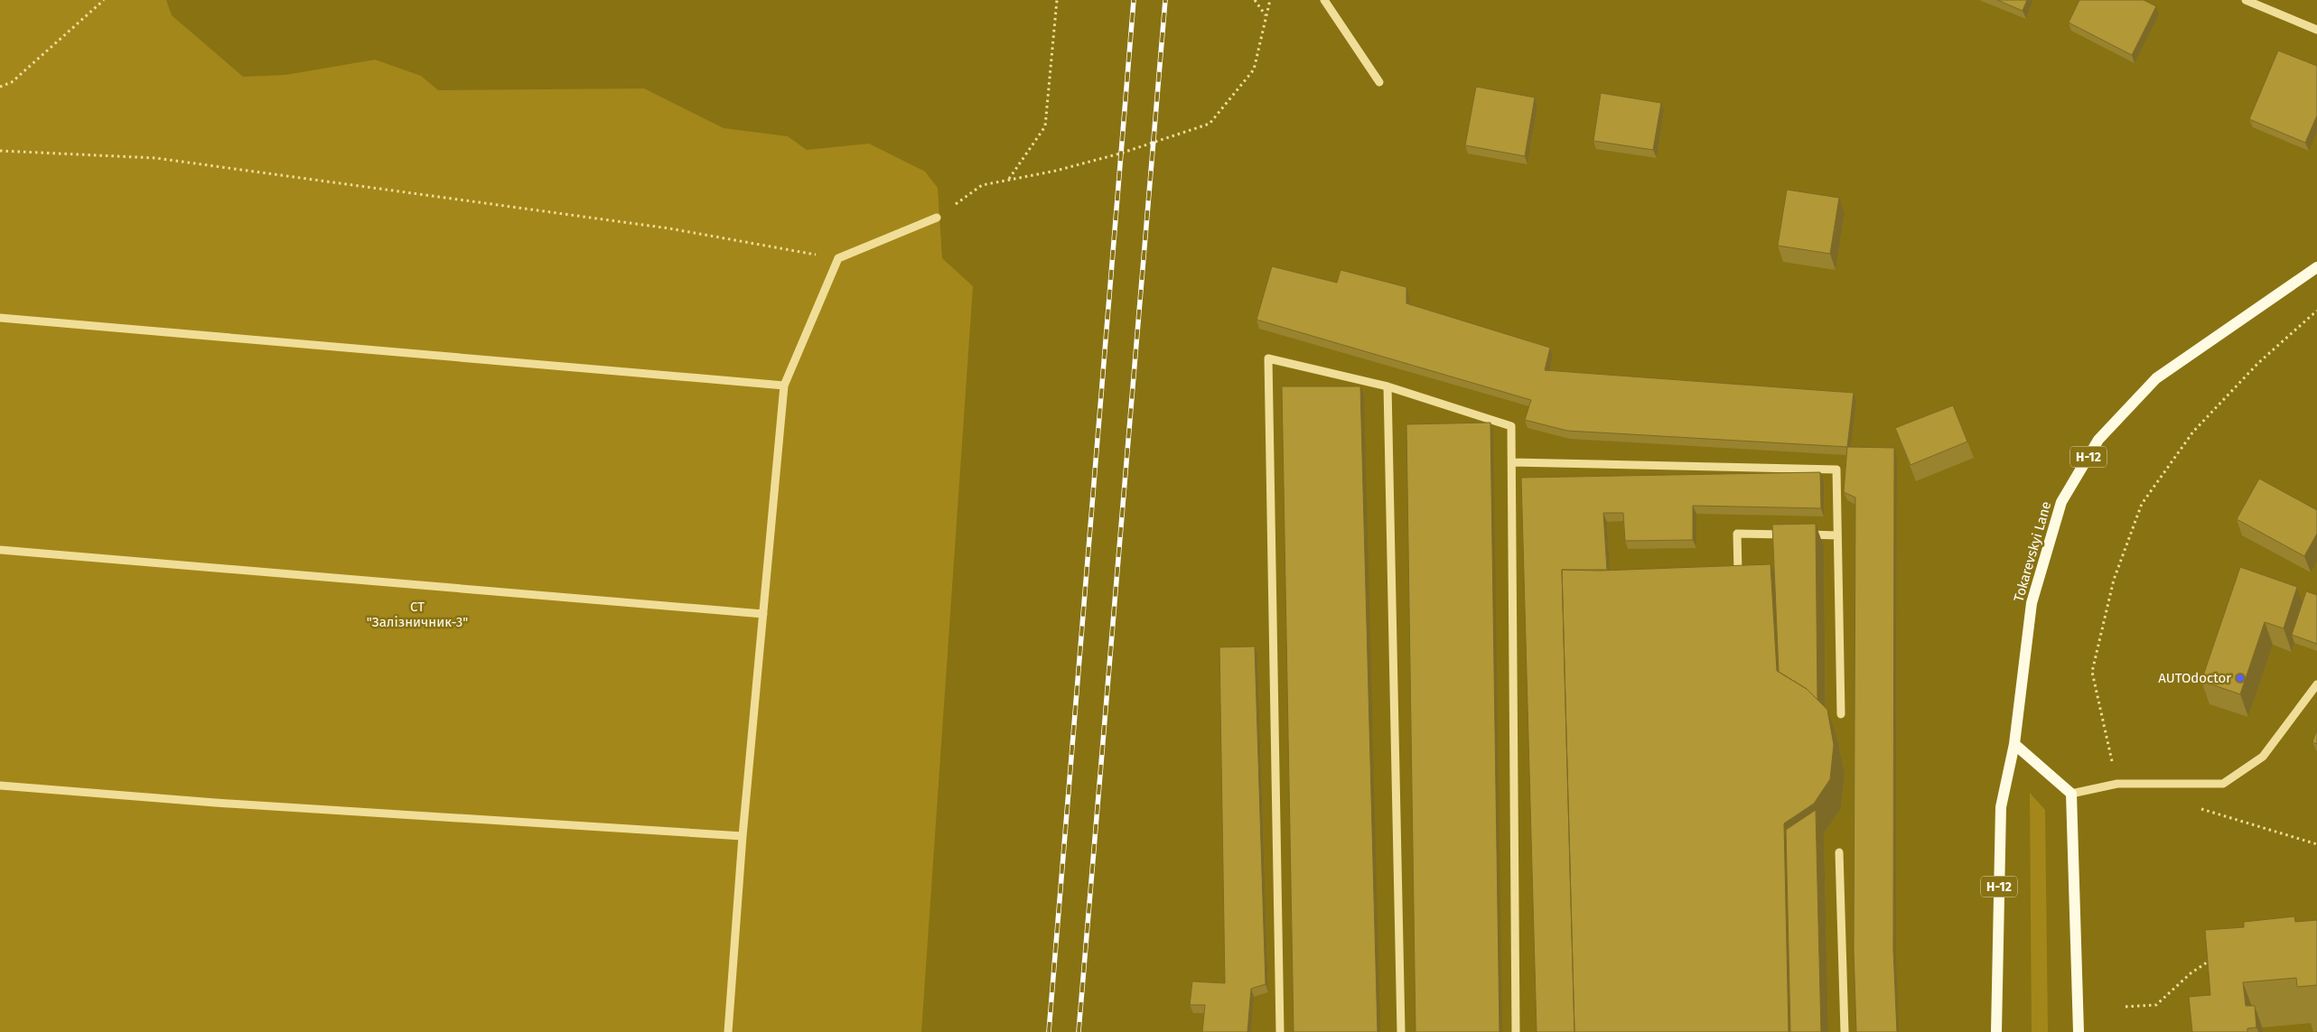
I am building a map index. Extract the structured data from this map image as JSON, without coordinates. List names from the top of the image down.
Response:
{
  "streets": {
    "main road": ["Н-12", "Tokarevskyi Lane"]
  },
  "crossings": [
    ["Н-12", "Tokarevskyi Lane"]
  ],
  "parks": ["СТ \"Залізничник-3\""],
  "places": ["AUTOdoctor"]
}
